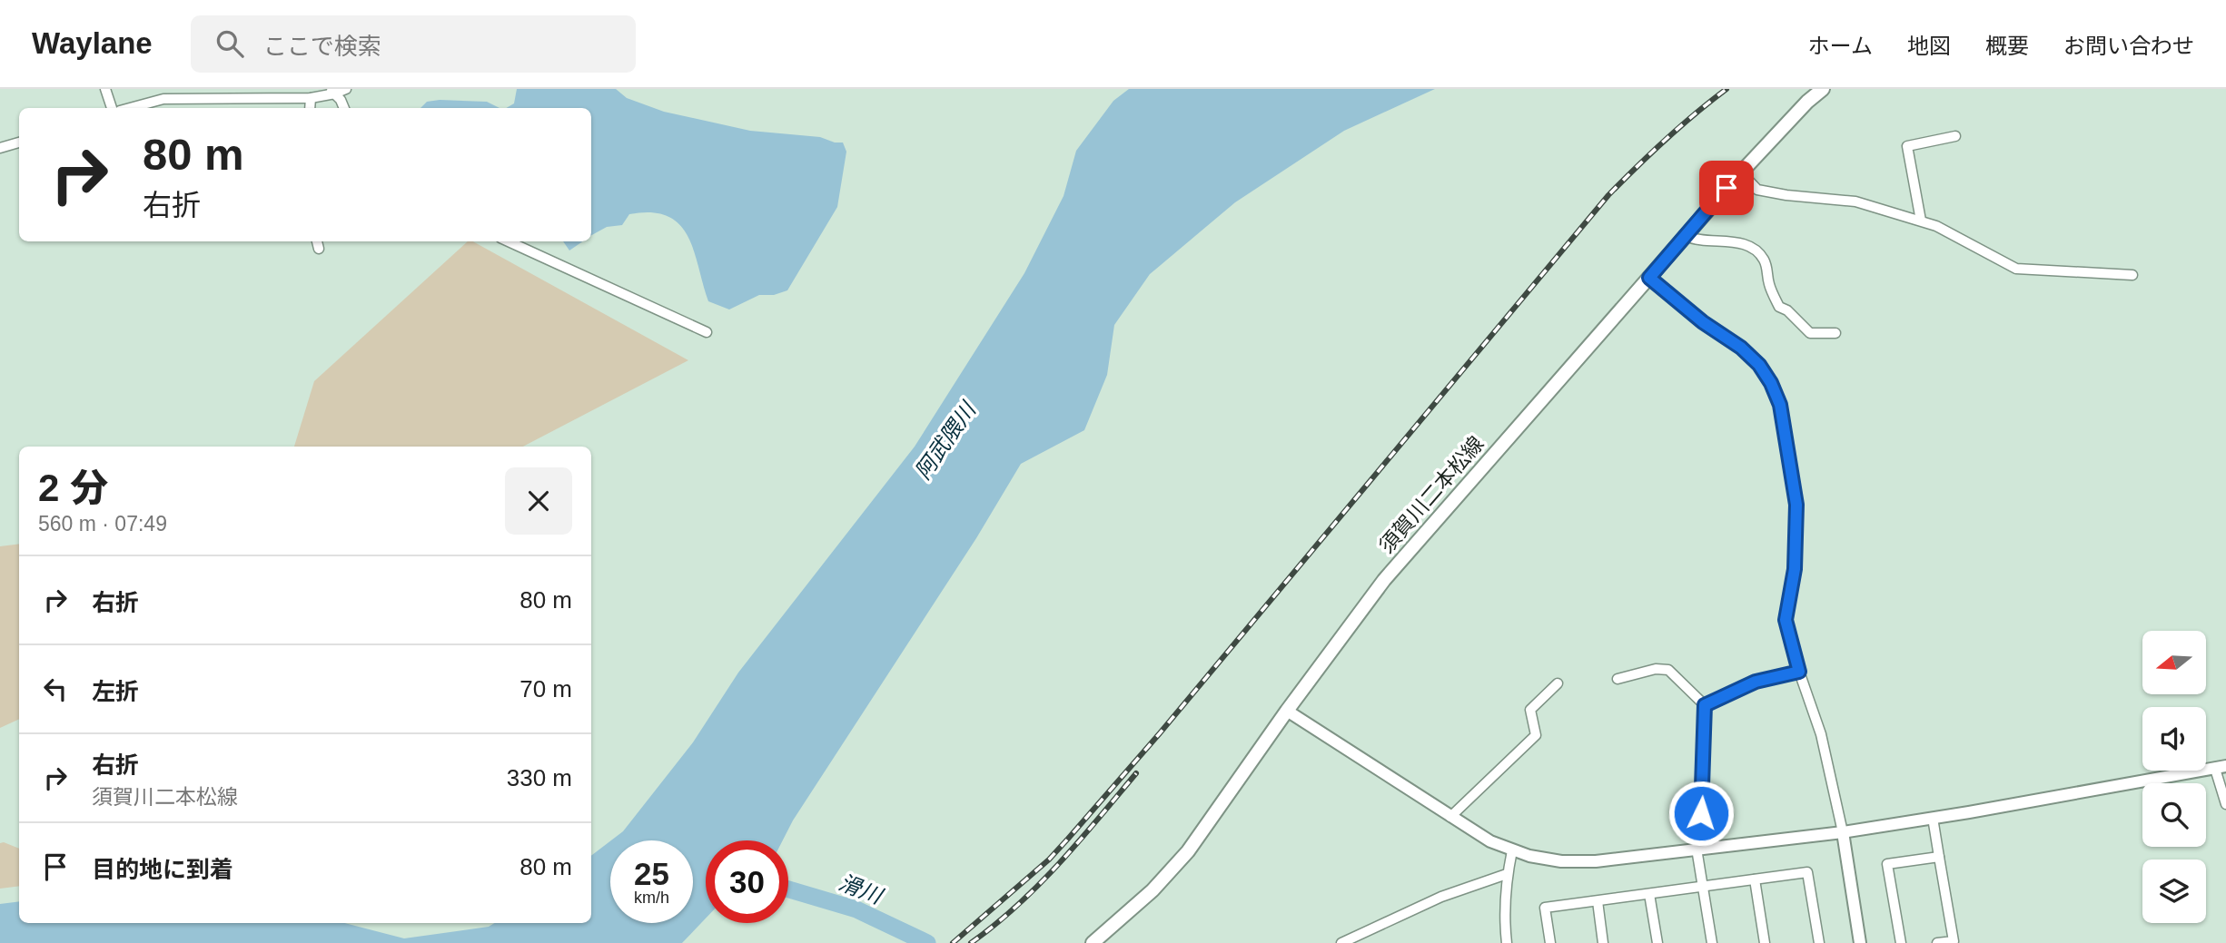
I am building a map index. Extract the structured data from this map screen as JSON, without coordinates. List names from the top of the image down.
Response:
{
  "streets": {
    "main road": ["須賀川二本松線"]
  },
  "water": ["阿武隈川", "滑川"],
  "north": "left",
  "page": {
    "header": "Waylane",
    "search": "ここで検索",
    "nav": [
      "ホーム",
      "地図",
      "概要",
      "お問い合わせ"
    ],
    "turn": ["80 m", "右折"],
    "heading": ["2 分", "560 m · 07:49"],
    "list": [
      {
        "name": "右折",
        "value": "80 m"
      },
      {
        "name": "左折",
        "value": "70 m"
      },
      {
        "name": "右折",
        "note": "須賀川二本松線",
        "value": "330 m"
      },
      {
        "name": "目的地に到着",
        "value": "80 m"
      }
    ],
    "speed": "25 km/h",
    "limit": "30"
  }
}
